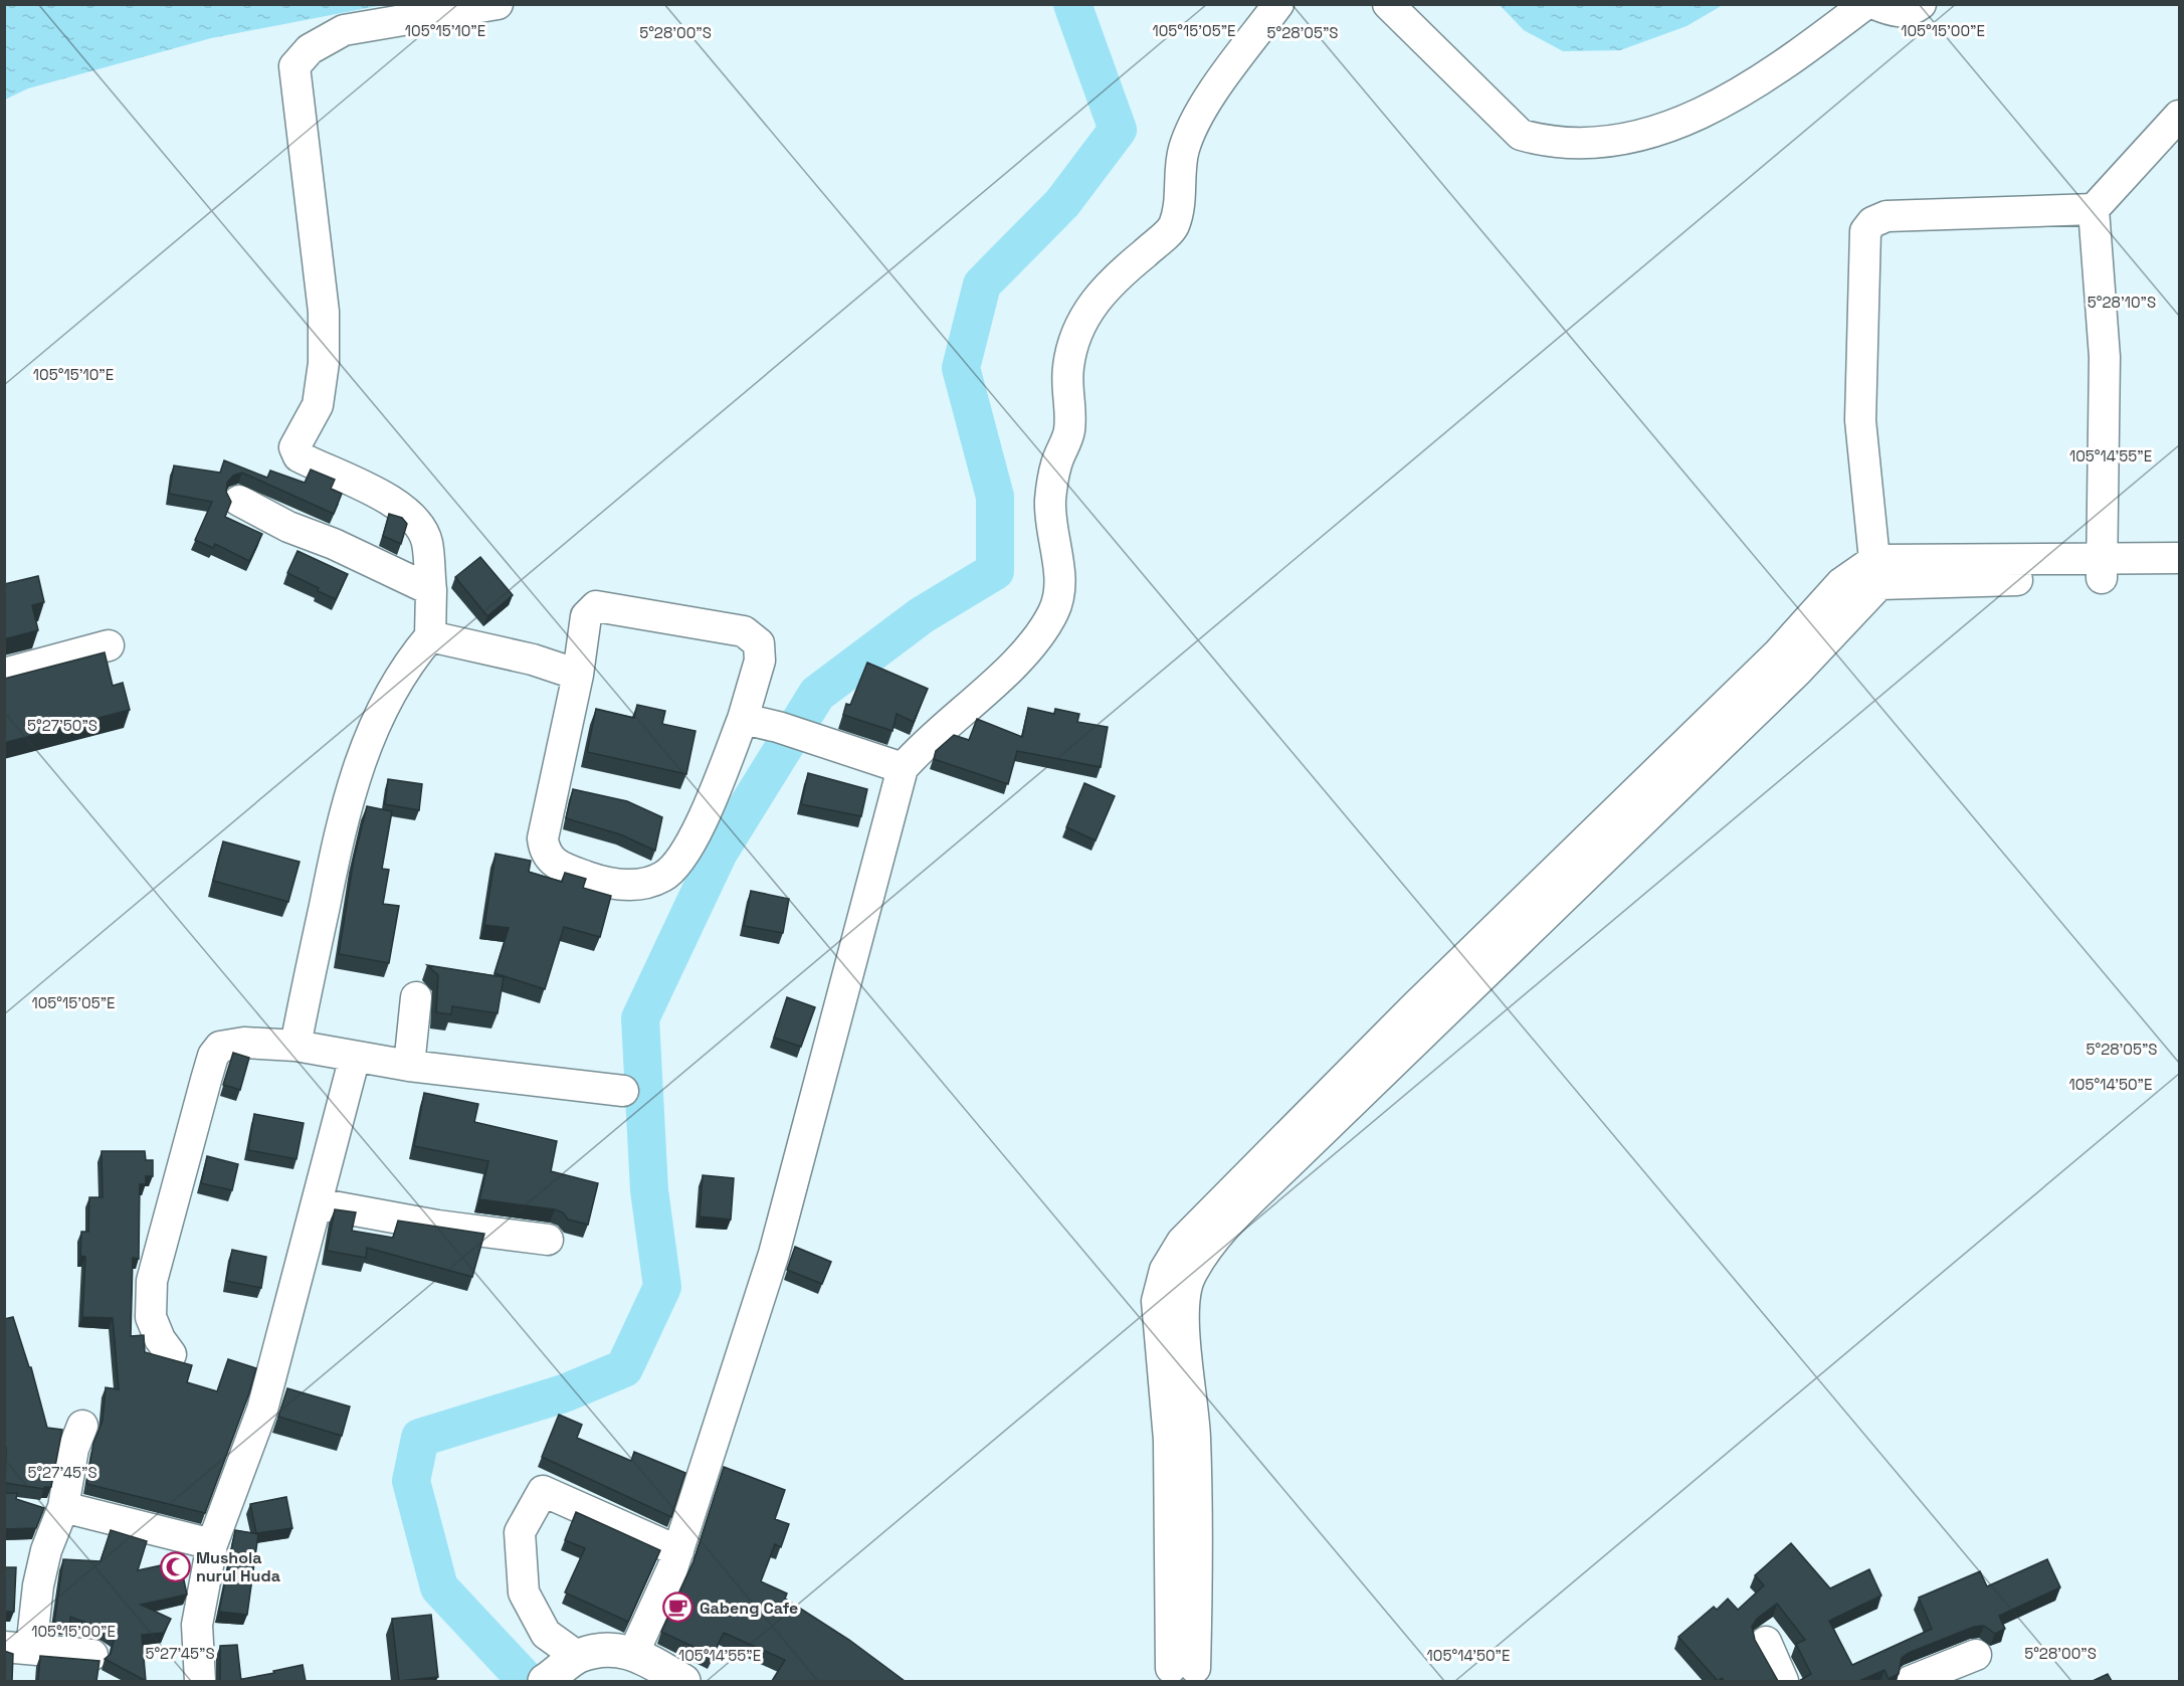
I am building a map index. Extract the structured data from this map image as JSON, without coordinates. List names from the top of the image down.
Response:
{
  "places": {
    "mosque": ["Mushola nurul Huda"],
    "cafe": ["Gabeng Cafe"]
  },
  "coordinates": [
    "105°15'10\"E",
    "105°15'05\"E",
    "105°15'00\"E",
    "5°28'00\"S",
    "5°28'05\"S",
    "5°28'10\"S",
    "105°14'55\"E",
    "5°27'50\"S",
    "105°14'50\"E",
    "5°27'45\"S"
  ]
}
